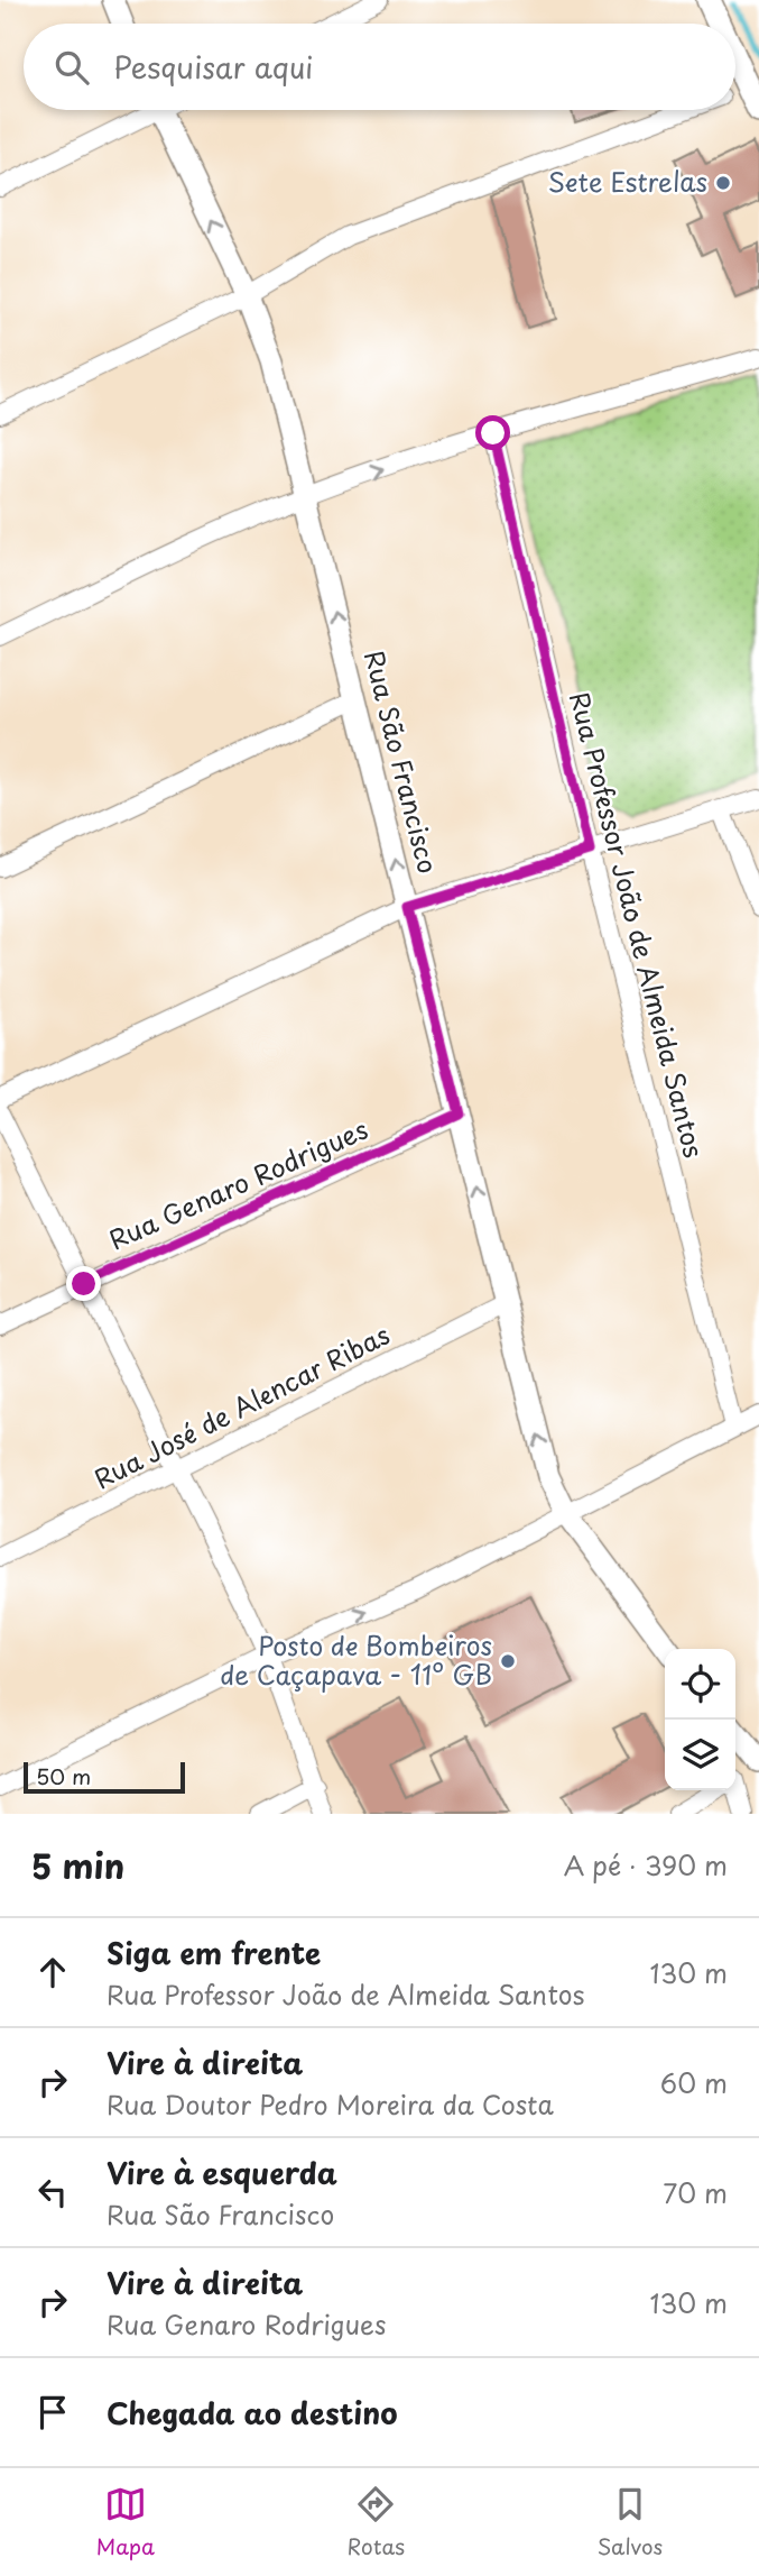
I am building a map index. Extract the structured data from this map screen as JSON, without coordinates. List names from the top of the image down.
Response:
{
  "streets": {
    "street": [
      "Rua São Francisco",
      "Rua Professor João de Almeida Santos",
      "Rua Genaro Rodrigues",
      "Rua José de Alencar Ribas"
    ]
  },
  "crossings": [
    ["Rua São Francisco", "Rua Genaro Rodrigues"],
    ["Rua São Francisco", "Rua José de Alencar Ribas"]
  ],
  "one_way": ["Rua São Francisco"],
  "places": ["Sete Estrelas", "Posto de Bombeiros de Caçapava - 11º GB"],
  "scale_bar": "50 m",
  "page": {
    "search": "Pesquisar aqui",
    "scale": "50 m",
    "heading": ["5 min", "A pé · 390 m"],
    "list": [
      ["Siga em frente", "Rua Professor João de Almeida Santos", "130 m"],
      ["Vire à direita", "Rua Doutor Pedro Moreira da Costa", "60 m"],
      ["Vire à esquerda", "Rua São Francisco", "70 m"],
      ["Vire à direita", "Rua Genaro Rodrigues", "130 m"],
      "Chegada ao destino"
    ],
    "nav": ["Mapa", "Rotas", "Salvos"]
  }
}
